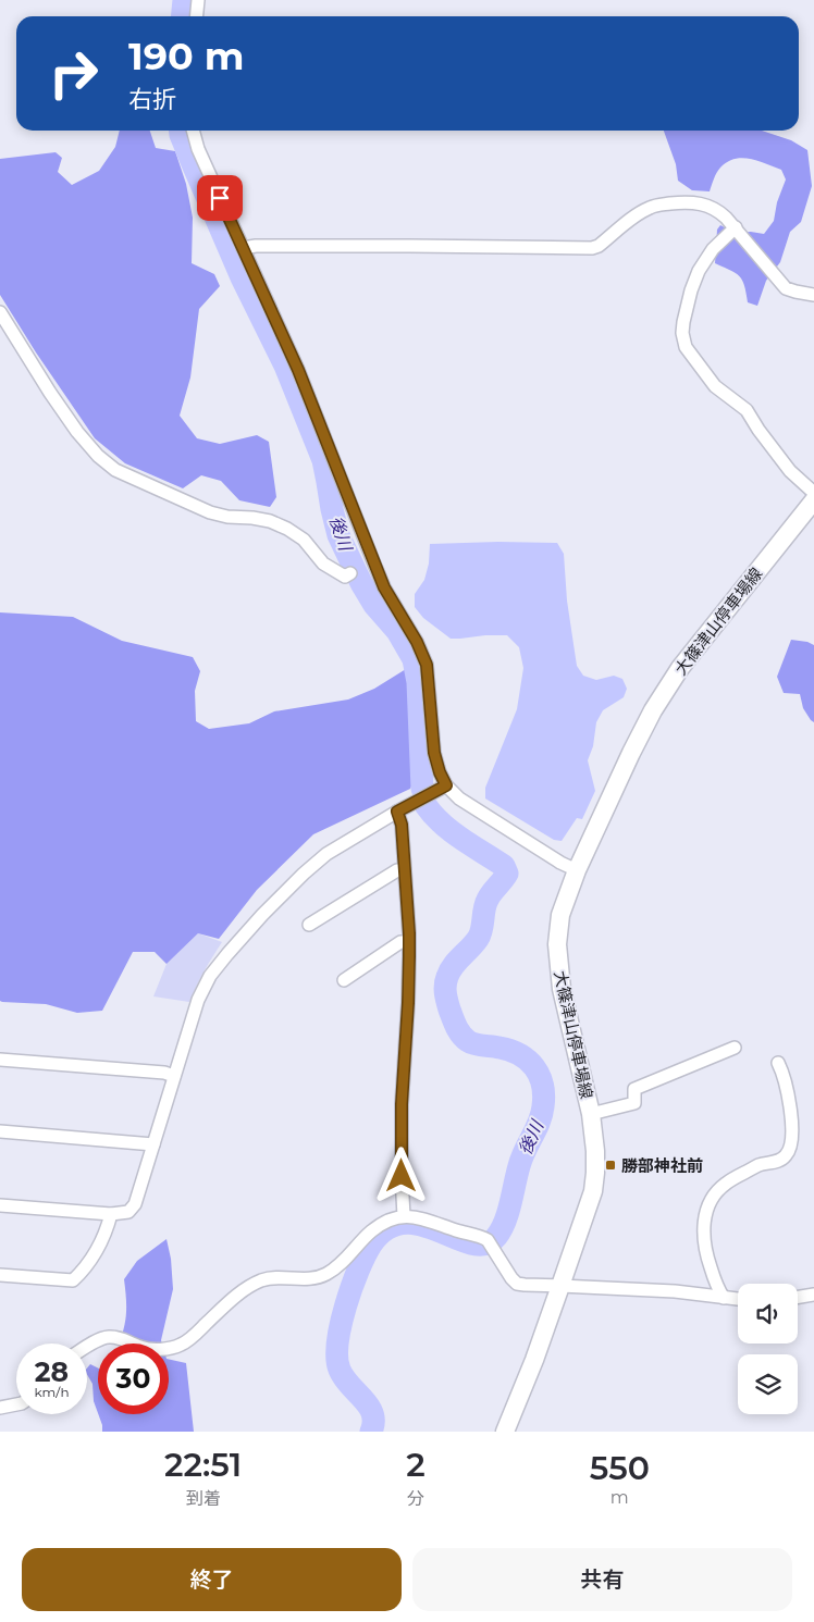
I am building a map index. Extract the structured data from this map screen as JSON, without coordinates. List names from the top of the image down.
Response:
{
  "streets": {
    "main road": ["大篠津山停車場線"]
  },
  "water": ["後川"],
  "places": {
    "transit": ["勝部神社前"]
  },
  "page": {
    "turn": ["190 m", "右折"],
    "speed": "28 km/h",
    "limit": "30",
    "eta": [
      "22:51",
      "到着",
      "2",
      "分",
      "550",
      "m"
    ],
    "buttons": ["終了", "共有"]
  }
}
